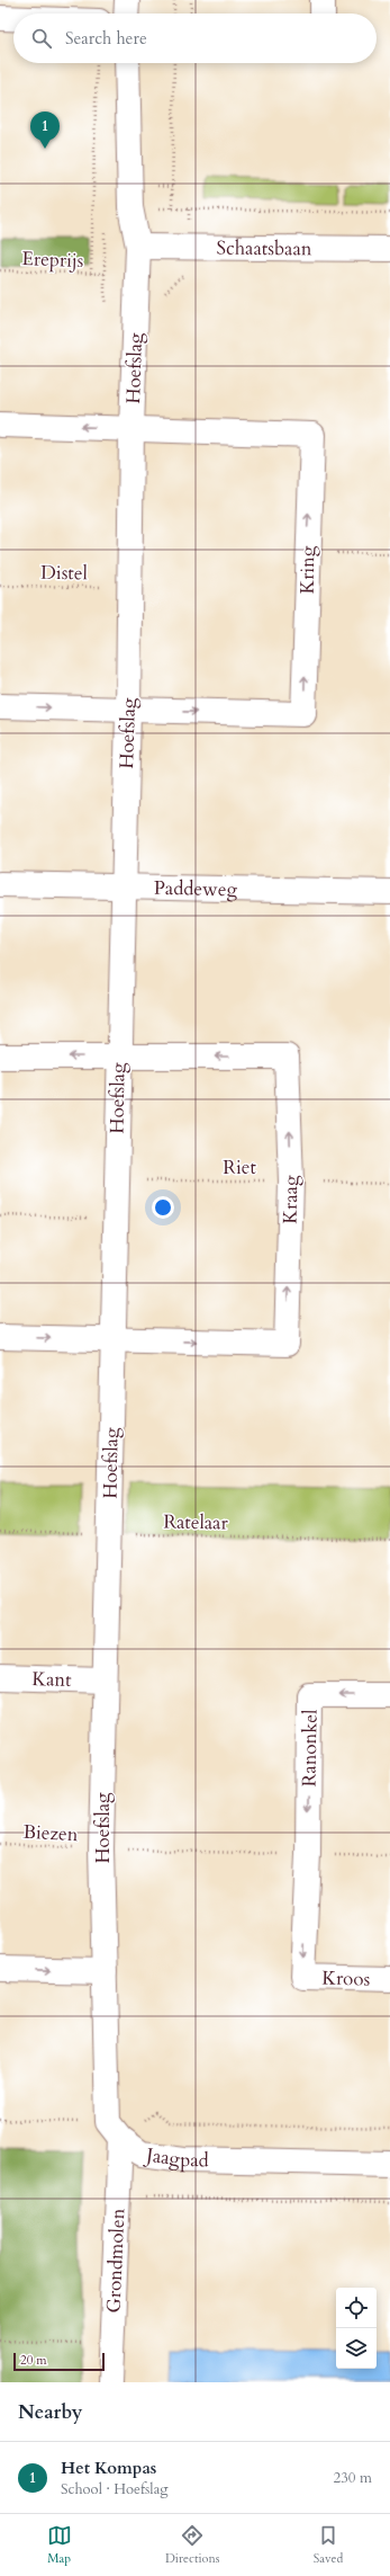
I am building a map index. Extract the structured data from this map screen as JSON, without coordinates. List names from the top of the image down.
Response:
{
  "streets": {
    "street": [
      "Schaatsbaan",
      "Hoefslag",
      "Kring",
      "Paddeweg",
      "Kraag",
      "Kant",
      "Ranonkel",
      "Kroos",
      "Jaagpad",
      "Grondmolen"
    ],
    "path": [
      "Ereprijs",
      "Distel",
      "Riet",
      "Ratelaar",
      "Biezen"
    ]
  },
  "crossings": [
    ["Schaatsbaan", "Hoefslag"],
    ["Hoefslag", "Kring"],
    ["Hoefslag", "Distel"],
    ["Hoefslag", "Paddeweg"],
    ["Hoefslag", "Riet"],
    ["Hoefslag", "Kraag"],
    ["Hoefslag", "Ratelaar"],
    ["Hoefslag", "Kant"],
    ["Hoefslag", "Biezen"],
    ["Hoefslag", "Jaagpad"],
    ["Hoefslag", "Grondmolen"],
    ["Riet", "Kraag"],
    ["Ranonkel", "Kroos"],
    ["Jaagpad", "Grondmolen"]
  ],
  "one_way": ["Ranonkel"],
  "scale_bar": "20 m",
  "page": {
    "search": "Search here",
    "pins": "1",
    "scale": "20 m",
    "heading": "Nearby",
    "list": [
      {
        "mark": "1",
        "name": "Het Kompas",
        "note": "School · Hoefslag",
        "value": "230 m"
      }
    ],
    "nav": ["Map", "Directions", "Saved"]
  }
}
